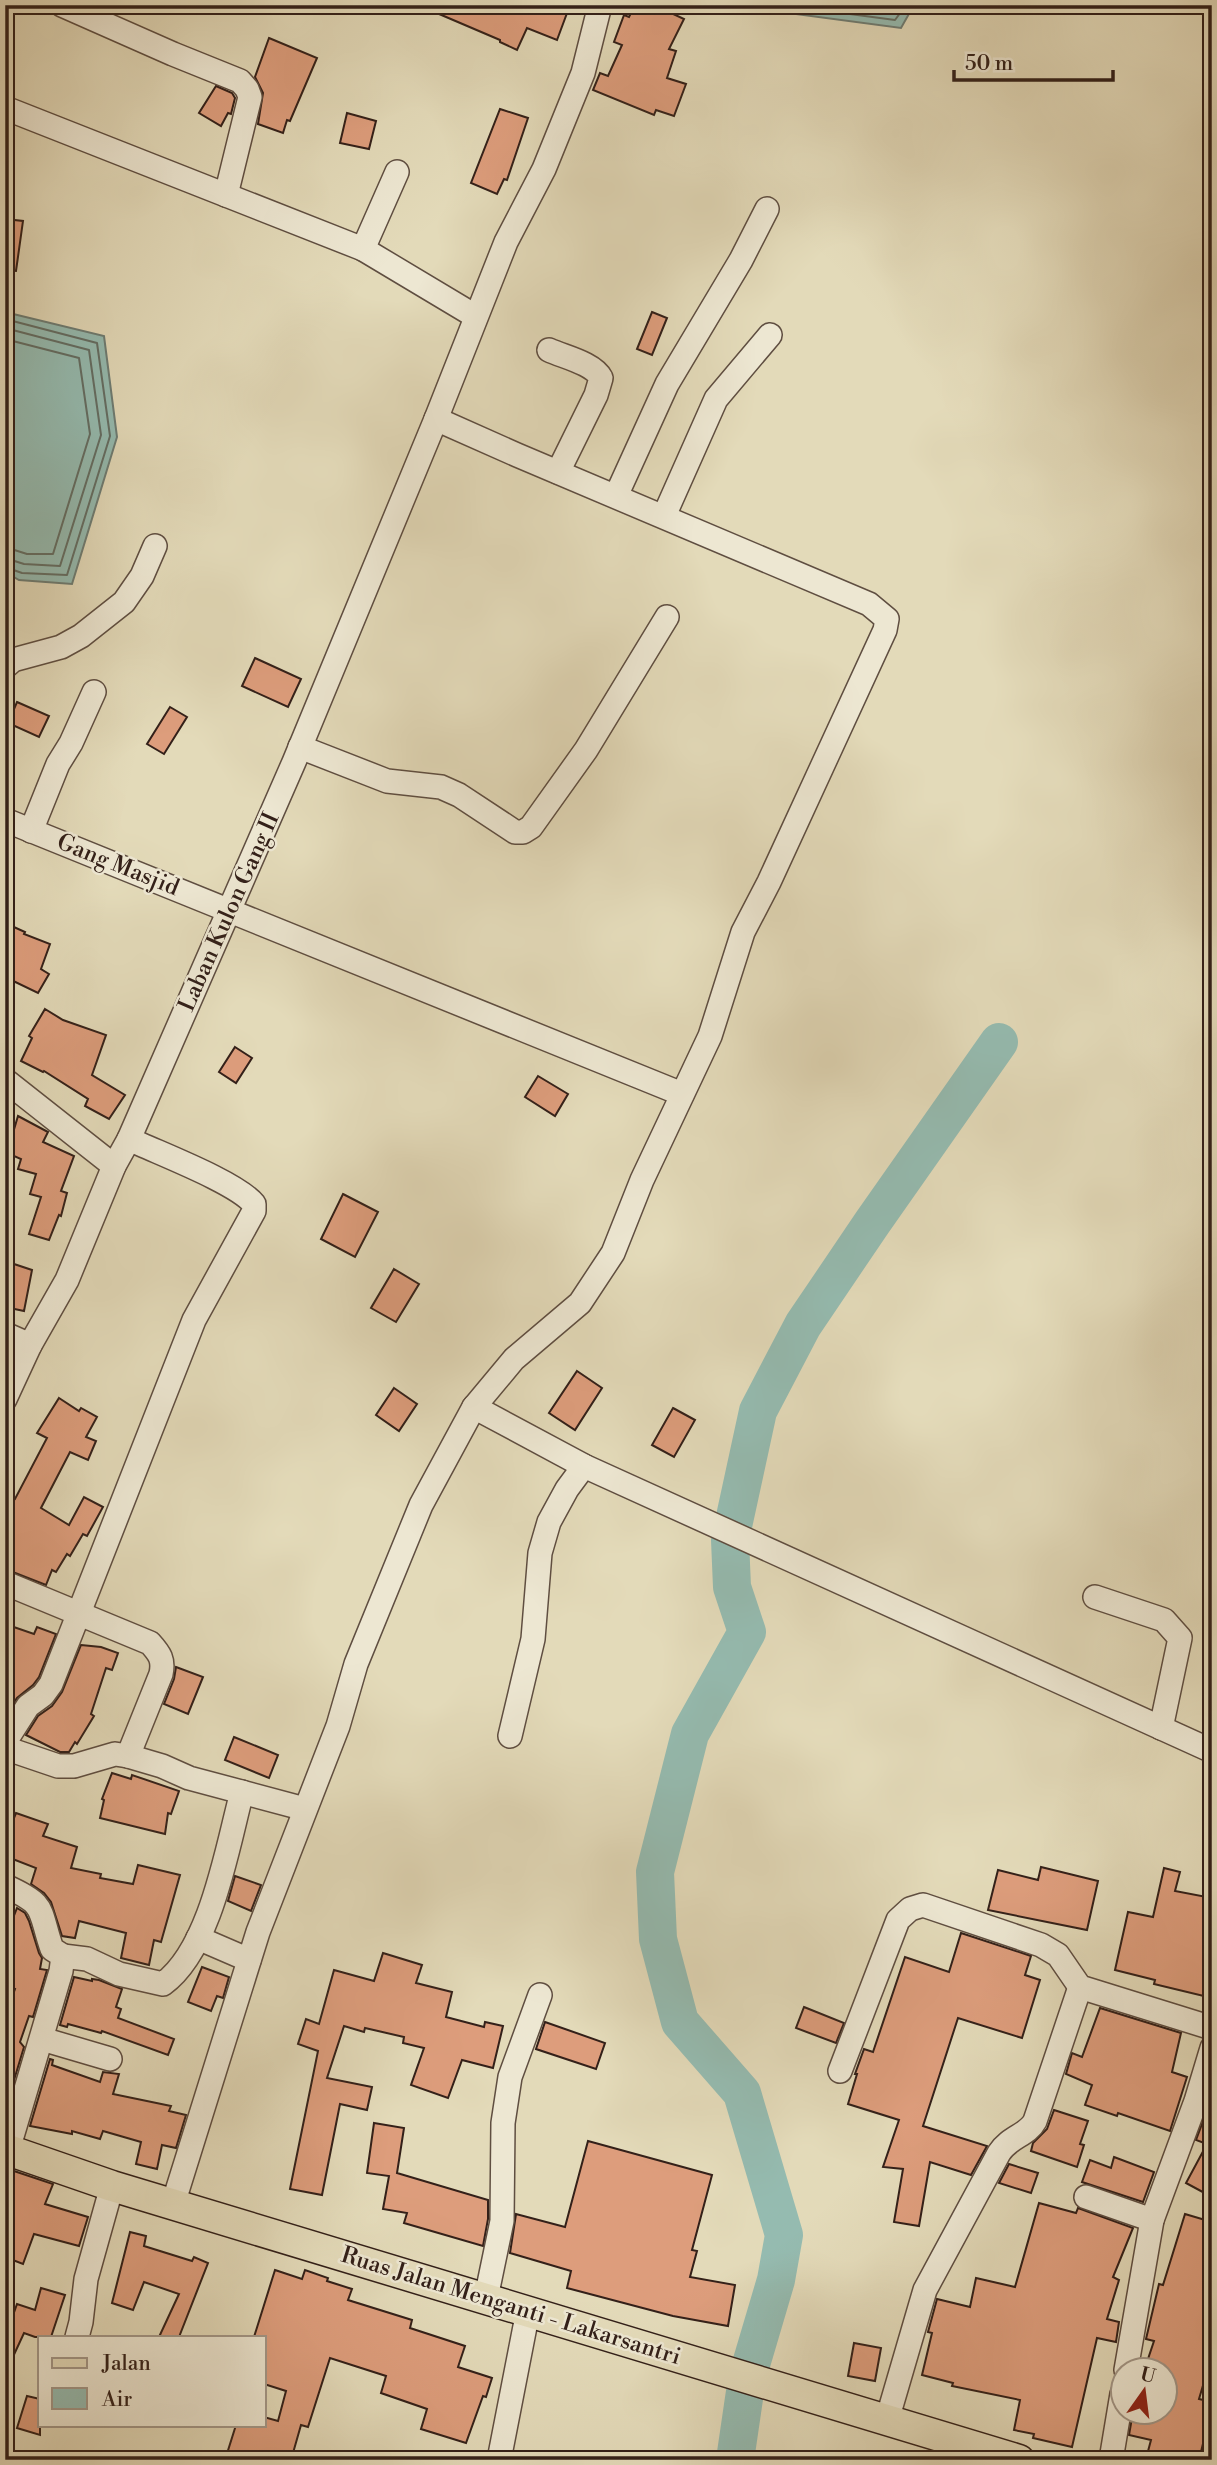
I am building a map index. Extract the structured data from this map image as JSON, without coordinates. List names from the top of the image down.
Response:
{
  "streets": {
    "main road": ["Ruas Jalan Menganti - Lakarsantri"],
    "street": ["Gang Masjid", "Laban Kulon Gang II"]
  },
  "crossings": [
    ["Gang Masjid", "Laban Kulon Gang II"]
  ],
  "legend": ["Jalan", "Air"],
  "scale_bar": "50 m",
  "north": "top"
}
